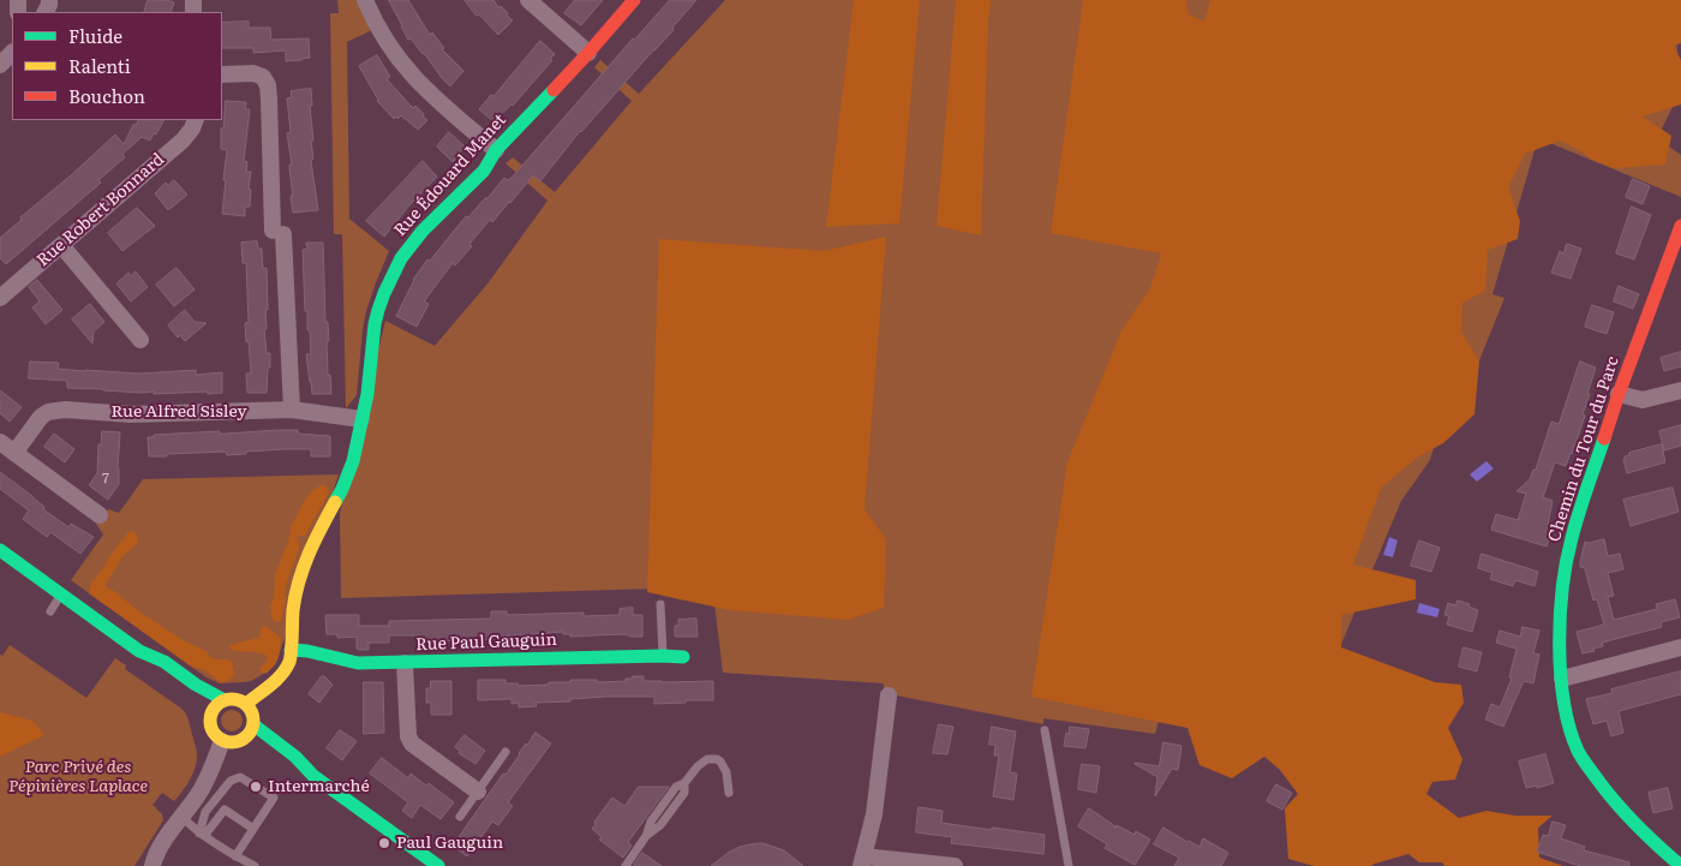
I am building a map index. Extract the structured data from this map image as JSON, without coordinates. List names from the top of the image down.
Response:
{
  "streets": {
    "street": [
      "Rue Édouard Manet",
      "Rue Robert Bonnard",
      "Rue Alfred Sisley",
      "Chemin du Tour du Parc",
      "Rue Paul Gauguin"
    ]
  },
  "crossings": [
    ["Rue Édouard Manet", "Rue Alfred Sisley"],
    ["Rue Édouard Manet", "Rue Paul Gauguin"]
  ],
  "parks": ["Parc Privé des Pépinières Laplace"],
  "places": ["Intermarché", "Paul Gauguin"],
  "house_numbers": ["7"],
  "legend": ["Fluide", "Ralenti", "Bouchon"]
}
